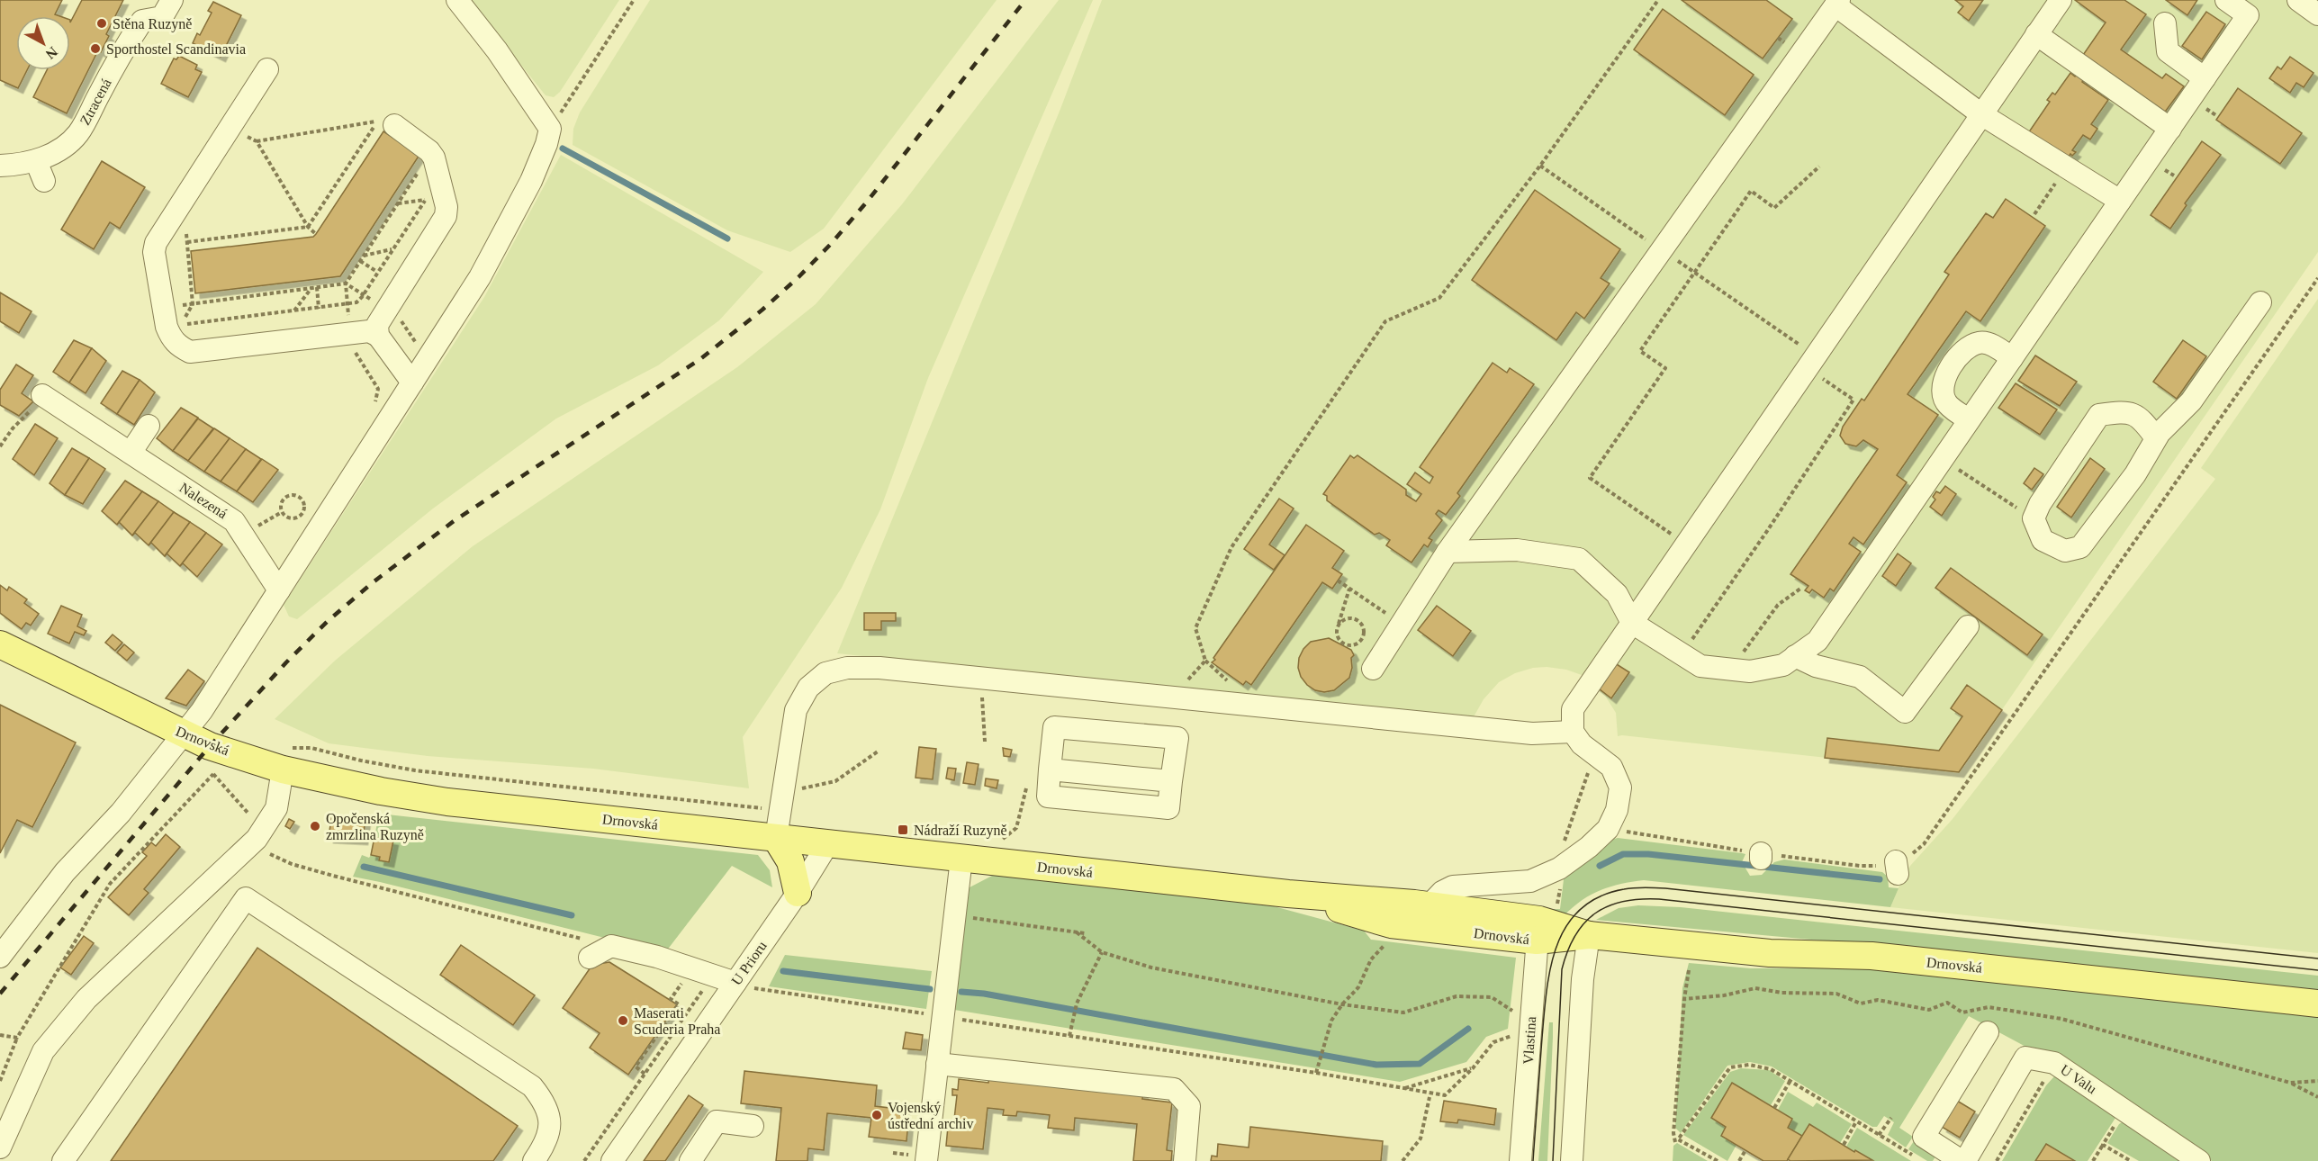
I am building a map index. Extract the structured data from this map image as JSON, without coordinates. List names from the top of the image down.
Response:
{
  "streets": {
    "main road": ["Drnovská"],
    "street": [
      "Ztracená",
      "Nalezená",
      "U Prioru",
      "Vlastina",
      "U Valu"
    ]
  },
  "crossings": [
    ["Drnovská", "U Prioru"],
    ["Drnovská", "Vlastina"]
  ],
  "places": {
    "other": [
      "Stěna Ruzyně",
      "Sporthostel Scandinavia",
      "Opočenská zmrzlina Ruzyně",
      "Maserati Scuderia Praha",
      "Vojenský ústřední archiv"
    ],
    "transit": ["Nádraží Ruzyně"]
  },
  "north": "bottom right"
}
